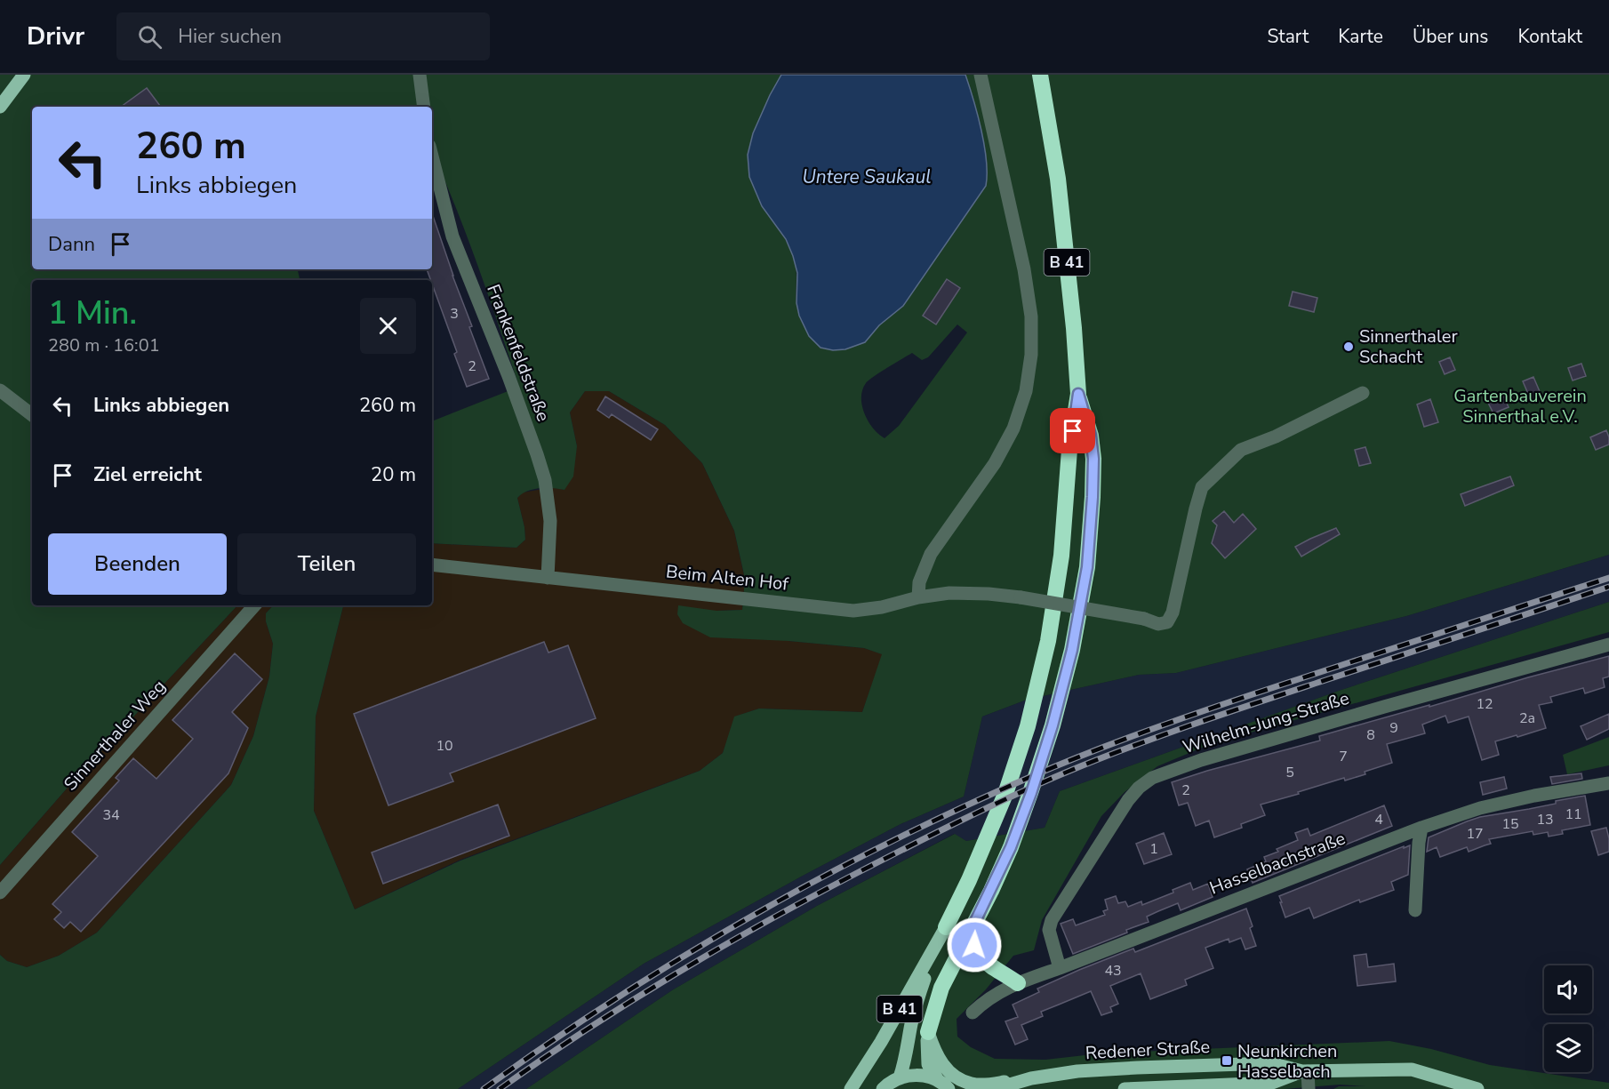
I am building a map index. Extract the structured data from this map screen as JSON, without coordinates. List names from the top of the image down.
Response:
{
  "streets": {
    "highway": ["B 41"],
    "main road": ["Redener Straße"],
    "street": [
      "Frankenfeldstraße",
      "Beim Alten Hof",
      "Wilhelm-Jung-Straße",
      "Sinnerthaler Weg",
      "Hasselbachstraße"
    ]
  },
  "crossings": [
    ["Frankenfeldstraße", "Beim Alten Hof"],
    ["Wilhelm-Jung-Straße", "Hasselbachstraße"]
  ],
  "water": ["Untere Saukaul"],
  "parks": ["Gartenbauverein Sinnerthal e.V."],
  "places": {
    "other": ["Sinnerthaler Schacht"],
    "transit": ["Neunkirchen Hasselbach"]
  },
  "house_numbers": [
    "3",
    "2",
    "12",
    "2a",
    "9",
    "8",
    "10",
    "7",
    "5",
    "2",
    "11",
    "34",
    "4",
    "13",
    "15",
    "17",
    "1",
    "43"
  ],
  "page": {
    "header": "Drivr",
    "search": "Hier suchen",
    "nav": [
      "Start",
      "Karte",
      "Über uns",
      "Kontakt"
    ],
    "turn": ["260 m", "Links abbiegen"],
    "then": "Dann",
    "heading": ["1 Min.", "280 m · 16:01"],
    "list": [
      {
        "name": "Links abbiegen",
        "value": "260 m"
      },
      {
        "name": "Ziel erreicht",
        "value": "20 m"
      }
    ],
    "buttons": ["Beenden", "Teilen"]
  }
}
